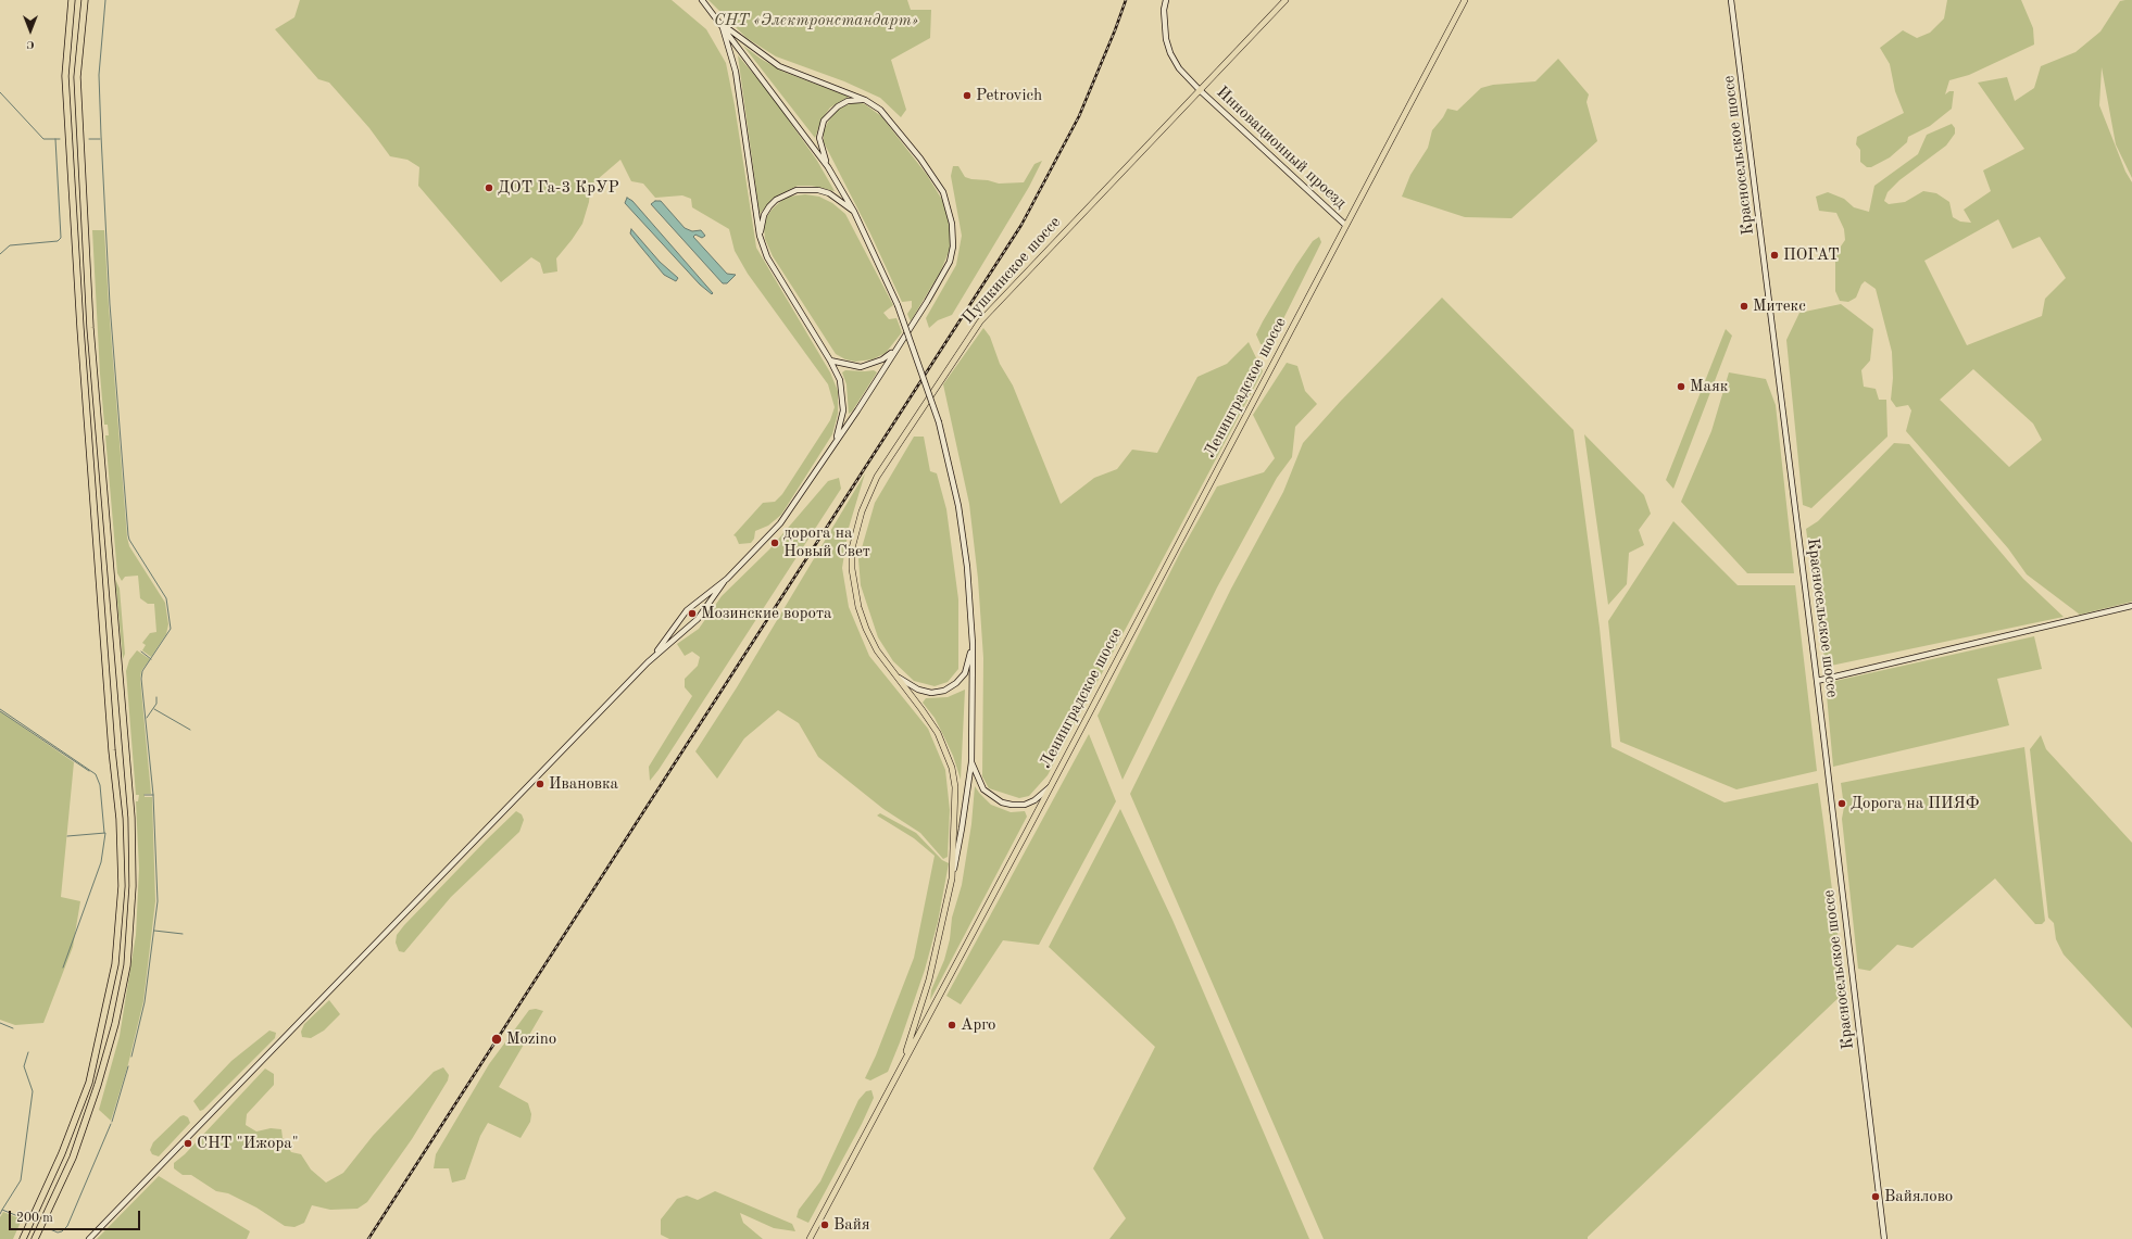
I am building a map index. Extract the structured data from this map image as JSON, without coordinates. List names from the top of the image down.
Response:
{
  "streets": {
    "main road": ["Пушкинское шоссе", "Ленинградское шоссе"],
    "street": ["Инновационный проезд", "Красносельское шоссе"]
  },
  "crossings": [
    ["Инновационный проезд", "Пушкинское шоссе"],
    ["Инновационный проезд", "Ленинградское шоссе"],
    ["Пушкинское шоссе", "Ленинградское шоссе"]
  ],
  "parks": ["СНТ «Электронстандарт»"],
  "places": [
    "Petrovich",
    "ДОТ Га-3 КрУР",
    "ПОГАТ",
    "Митекс",
    "Маяк",
    "дорога на Новый Свет",
    "Мозинские ворота",
    "Ивановка",
    "Дорога на ПИЯФ",
    "Арго",
    "Mozino",
    "СНТ \"Ижора\"",
    "Вайялово",
    "Вайя"
  ],
  "scale_bar": "200 m",
  "north": "bottom"
}
